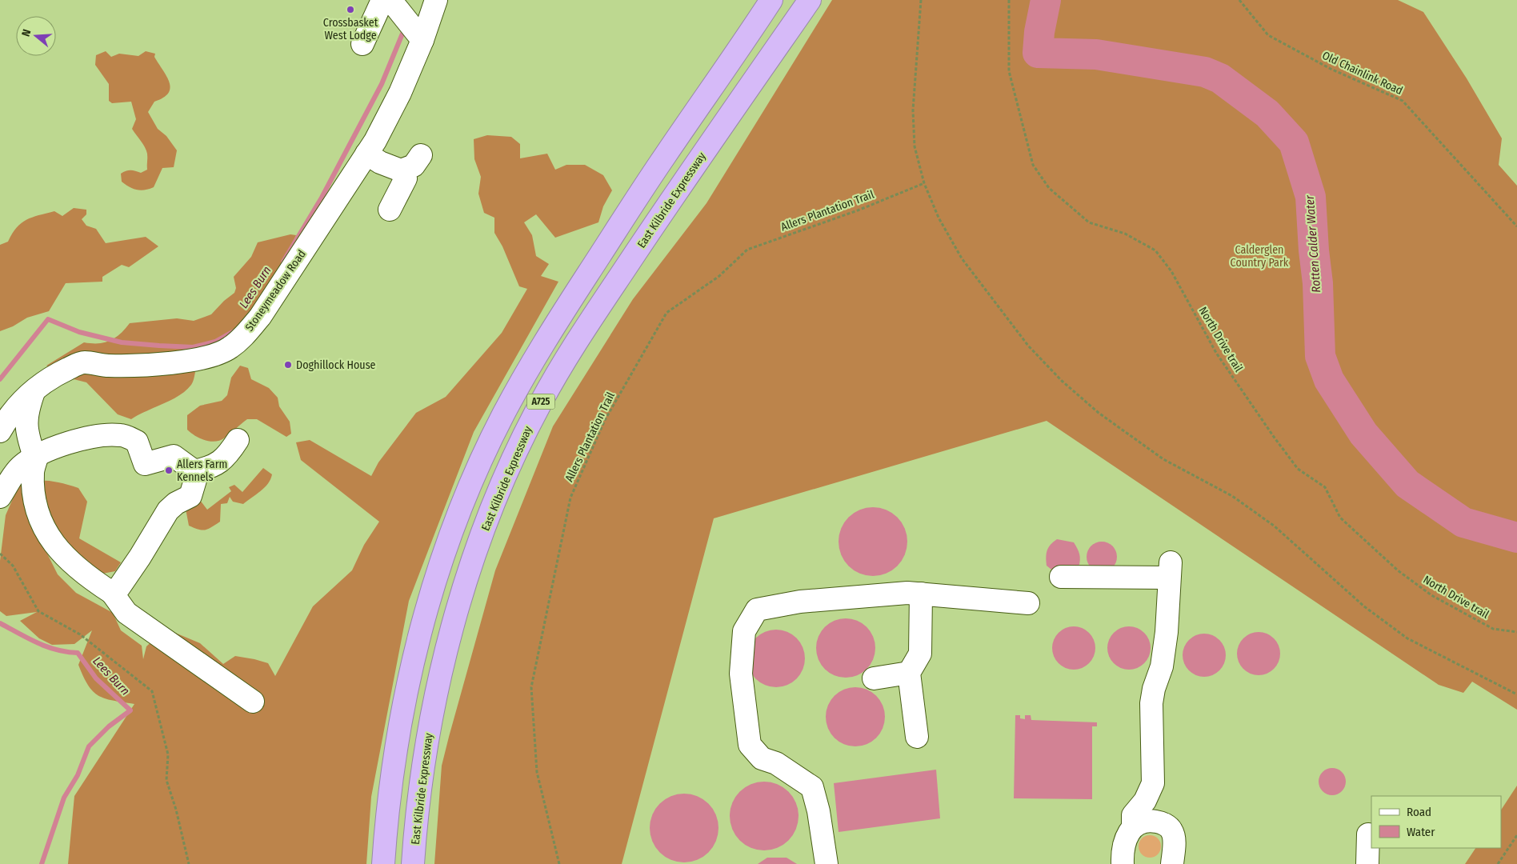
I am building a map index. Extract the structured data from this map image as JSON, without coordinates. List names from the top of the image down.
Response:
{
  "streets": {
    "highway": ["East Kilbride Expressway", "A725"],
    "street": ["Stoneymeadow Road"],
    "path": ["Old Chainlink Road", "Allers Plantation Trail", "North Drive trail"]
  },
  "water": ["Rotten Calder Water", "Lees Burn"],
  "parks": ["Calderglen Country Park"],
  "places": ["Crossbasket West Lodge", "Doghillock House", "Allers Farm Kennels"],
  "legend": ["Road", "Water"],
  "north": "left"
}
